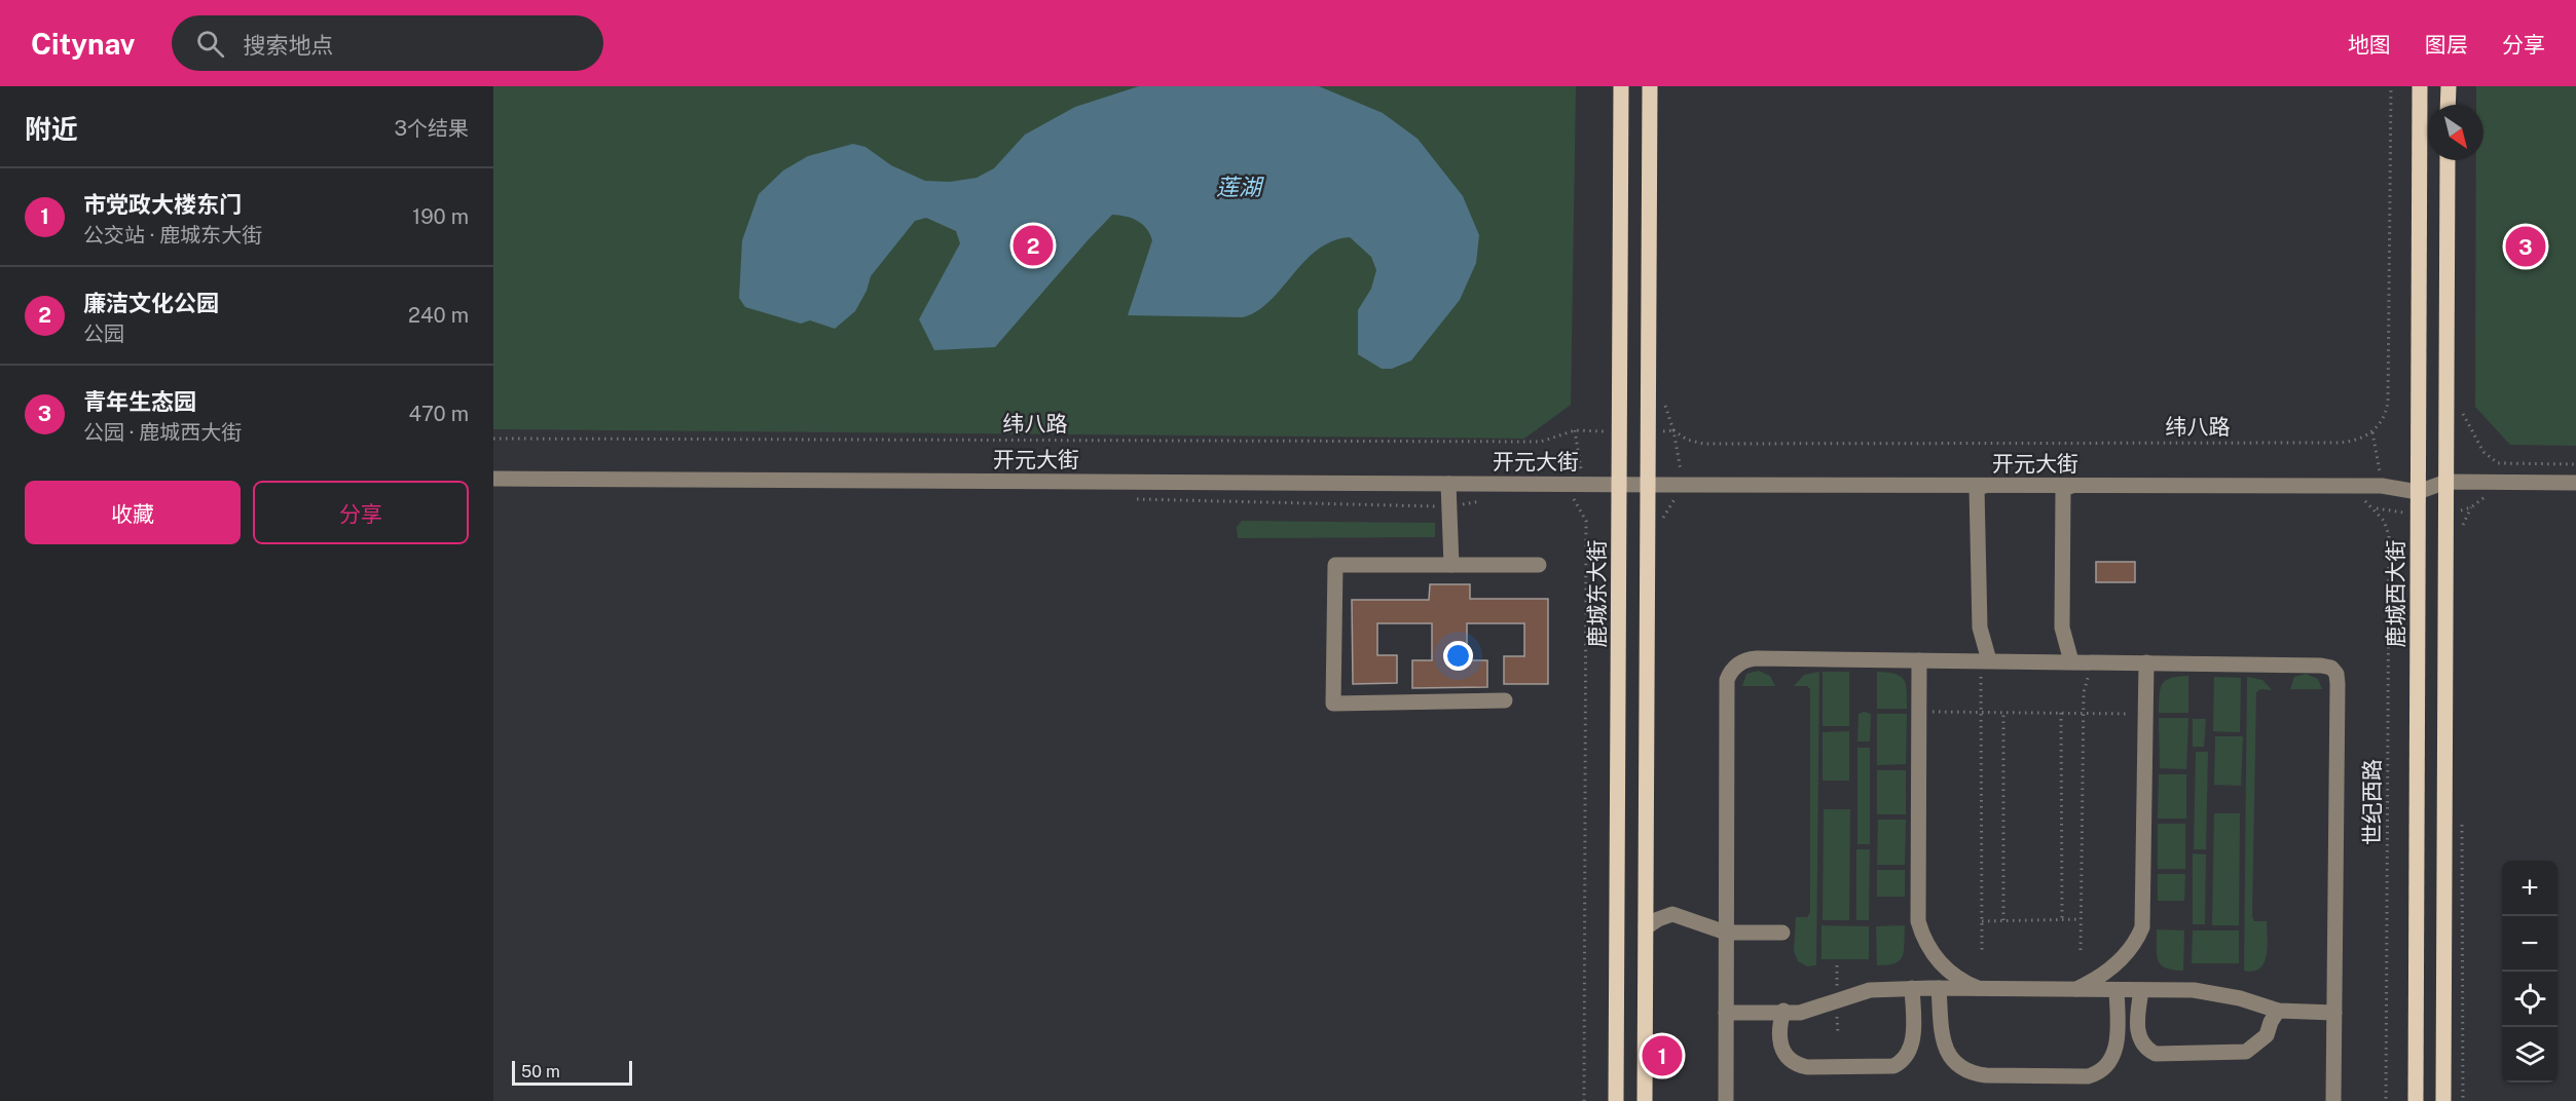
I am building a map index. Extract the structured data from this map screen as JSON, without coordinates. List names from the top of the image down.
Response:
{
  "streets": {
    "main road": ["鹿城东大街", "鹿城西大街"],
    "street": ["开元大街"],
    "path": ["纬八路", "世纪西路"]
  },
  "crossings": [
    ["纬八路", "开元大街"],
    ["开元大街", "鹿城东大街"],
    ["开元大街", "鹿城西大街"]
  ],
  "water": ["莲湖"],
  "scale_bar": "50 m",
  "north": "bottom right",
  "page": {
    "header": "Citynav",
    "search": "搜索地点",
    "nav": ["地图", "图层", "分享"],
    "heading": ["附近", "3个结果"],
    "list": [
      {
        "mark": "1",
        "name": "市党政大楼东门",
        "note": "公交站 · 鹿城东大街",
        "value": "190 m"
      },
      {
        "mark": "2",
        "name": "廉洁文化公园",
        "note": "公园",
        "value": "240 m"
      },
      {
        "mark": "3",
        "name": "青年生态园",
        "note": "公园 · 鹿城西大街",
        "value": "470 m"
      }
    ],
    "pins": ["2", "3", "1"],
    "buttons": ["收藏", "分享"],
    "map_buttons": ["+", "−"],
    "scale": "50 m"
  }
}
